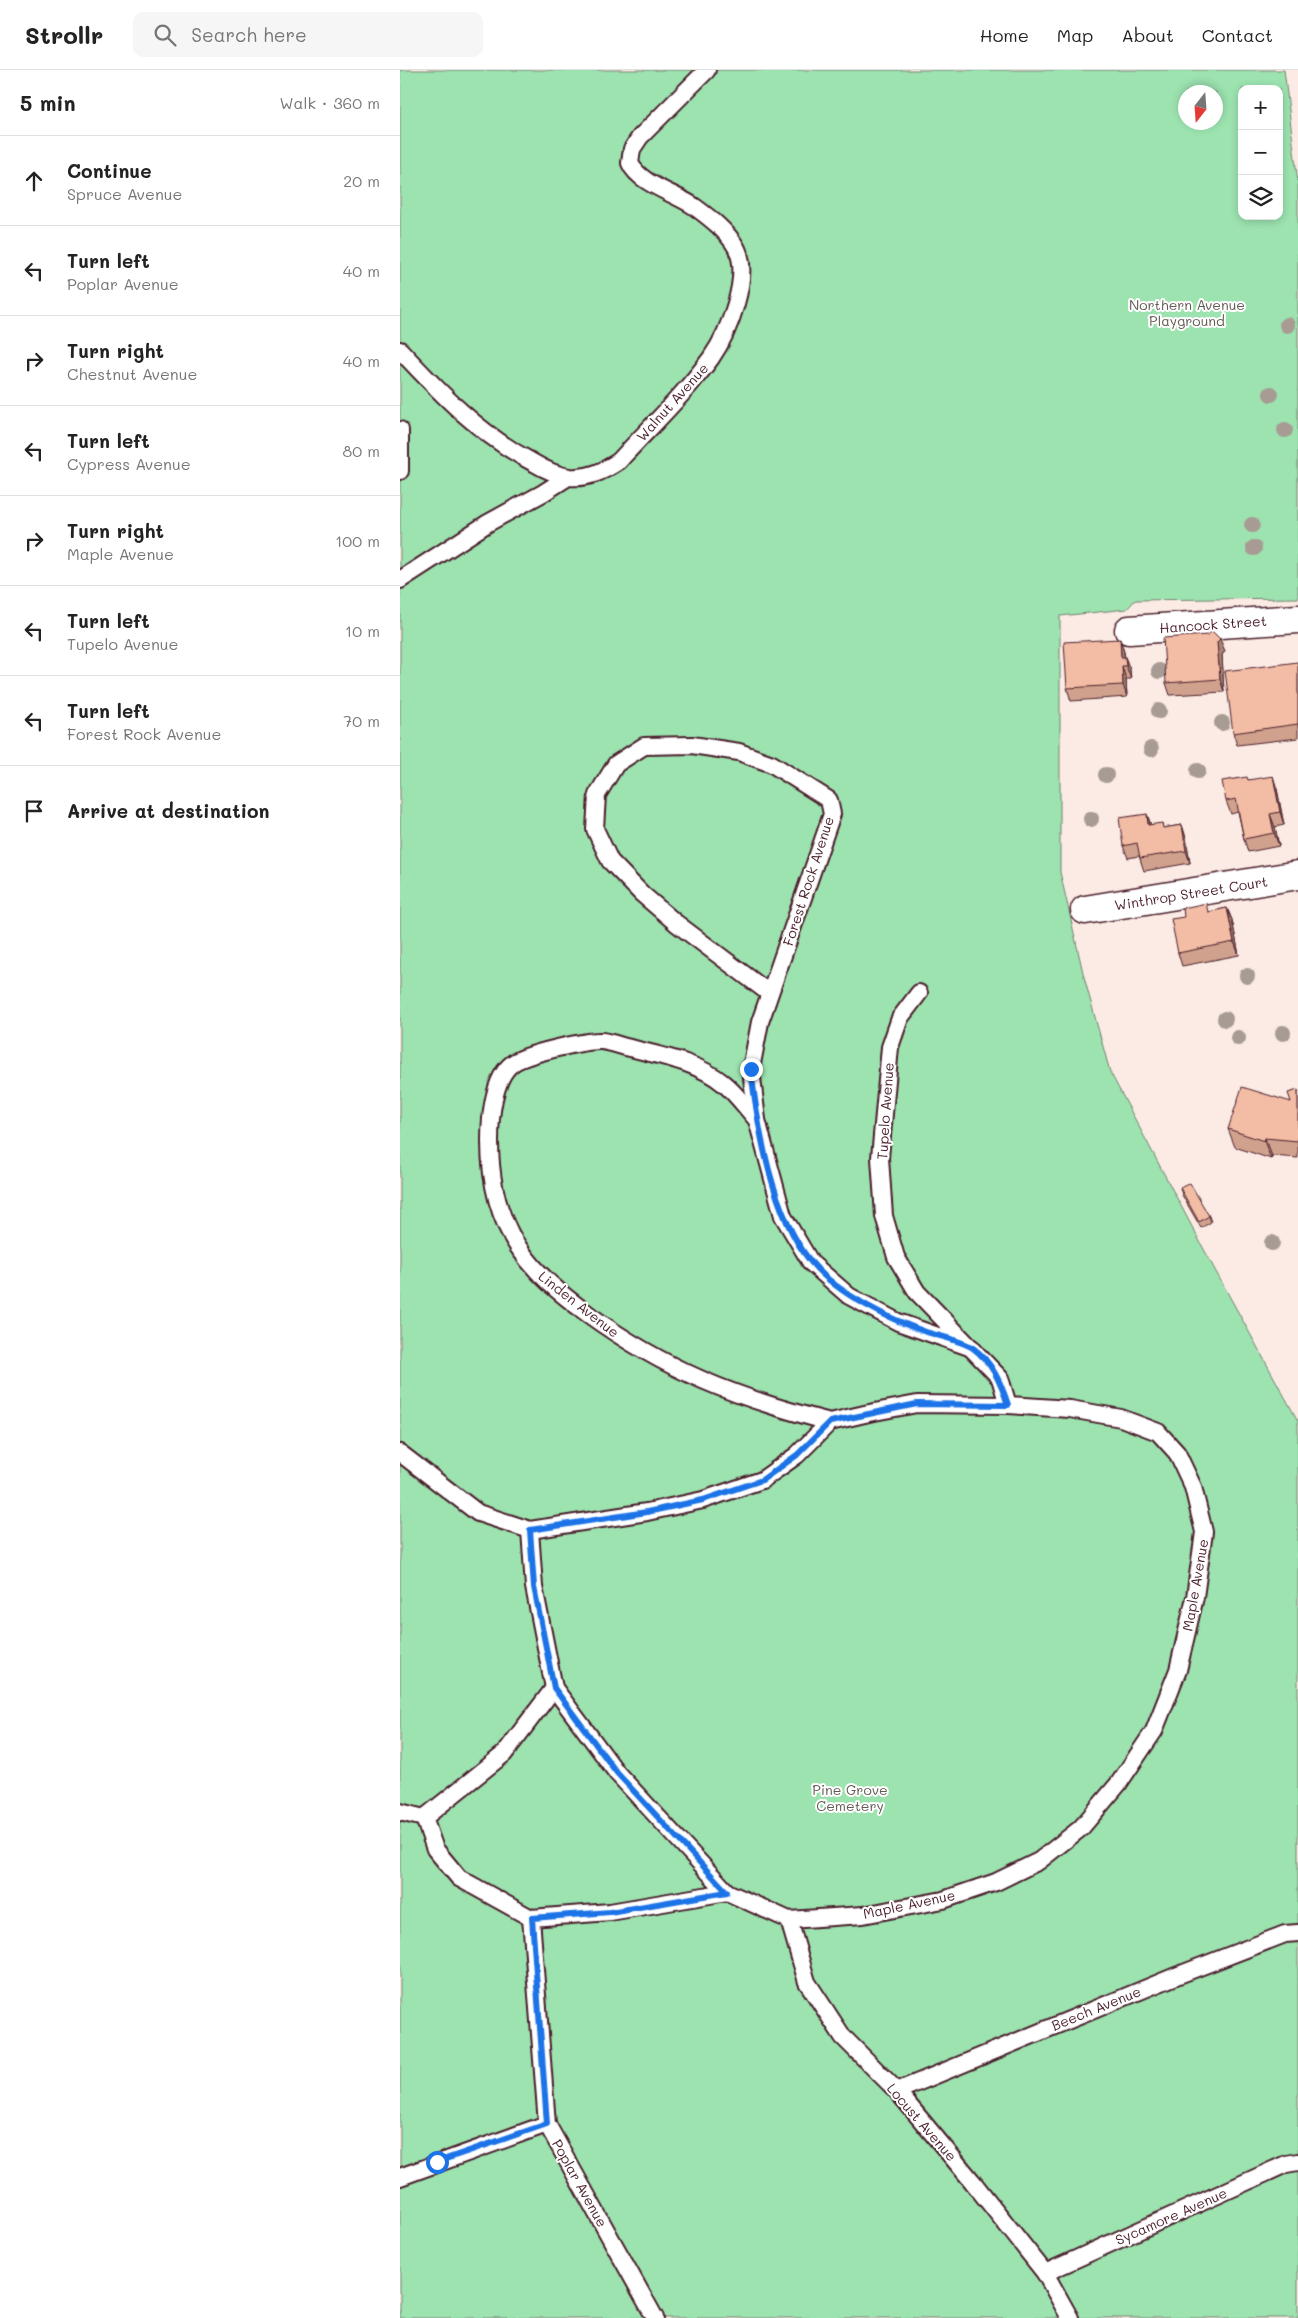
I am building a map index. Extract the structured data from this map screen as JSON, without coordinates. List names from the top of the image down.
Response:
{
  "streets": {
    "street": ["Hancock Street", "Winthrop Street Court"],
    "lane": [
      "Walnut Avenue",
      "Forest Rock Avenue",
      "Tupelo Avenue",
      "Linden Avenue",
      "Maple Avenue",
      "Beech Avenue",
      "Locust Avenue",
      "Poplar Avenue",
      "Sycamore Avenue"
    ]
  },
  "crossings": [
    ["Forest Rock Avenue", "Tupelo Avenue"],
    ["Forest Rock Avenue", "Linden Avenue"],
    ["Tupelo Avenue", "Maple Avenue"],
    ["Linden Avenue", "Maple Avenue"],
    ["Maple Avenue", "Locust Avenue"],
    ["Beech Avenue", "Locust Avenue"],
    ["Locust Avenue", "Sycamore Avenue"]
  ],
  "parks": ["Northern Avenue Playground", "Pine Grove Cemetery"],
  "north": "bottom",
  "page": {
    "header": "Strollr",
    "search": "Search here",
    "nav": [
      "Home",
      "Map",
      "About",
      "Contact"
    ],
    "heading": ["5 min", "Walk · 360 m"],
    "map_buttons": ["+", "−"],
    "list": [
      ["Continue", "Spruce Avenue", "20 m"],
      ["Turn left", "Poplar Avenue", "40 m"],
      ["Turn right", "Chestnut Avenue", "40 m"],
      ["Turn left", "Cypress Avenue", "80 m"],
      ["Turn right", "Maple Avenue", "100 m"],
      ["Turn left", "Tupelo Avenue", "10 m"],
      ["Turn left", "Forest Rock Avenue", "70 m"],
      "Arrive at destination"
    ]
  }
}
